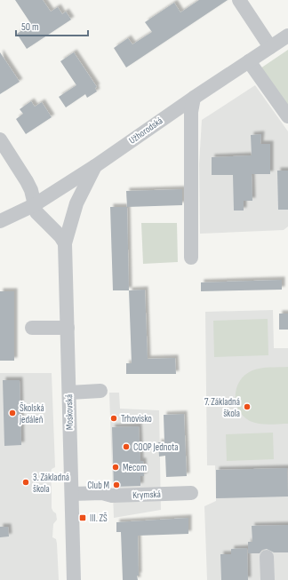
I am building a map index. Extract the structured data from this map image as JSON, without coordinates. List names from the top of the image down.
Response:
{
  "streets": {
    "street": ["Užhorodská", "Moskovská", "Krymská"]
  },
  "crossings": [
    ["Užhorodská", "Moskovská"],
    ["Moskovská", "Krymská"]
  ],
  "places": {
    "other": [
      "7. Základná škola",
      "Školská jedáleň",
      "Trhovisko",
      "COOP Jednota",
      "Mecom",
      "3. Základná škola",
      "Club M"
    ],
    "transit": ["III. ZŠ"]
  },
  "scale_bar": "50 m"
}
